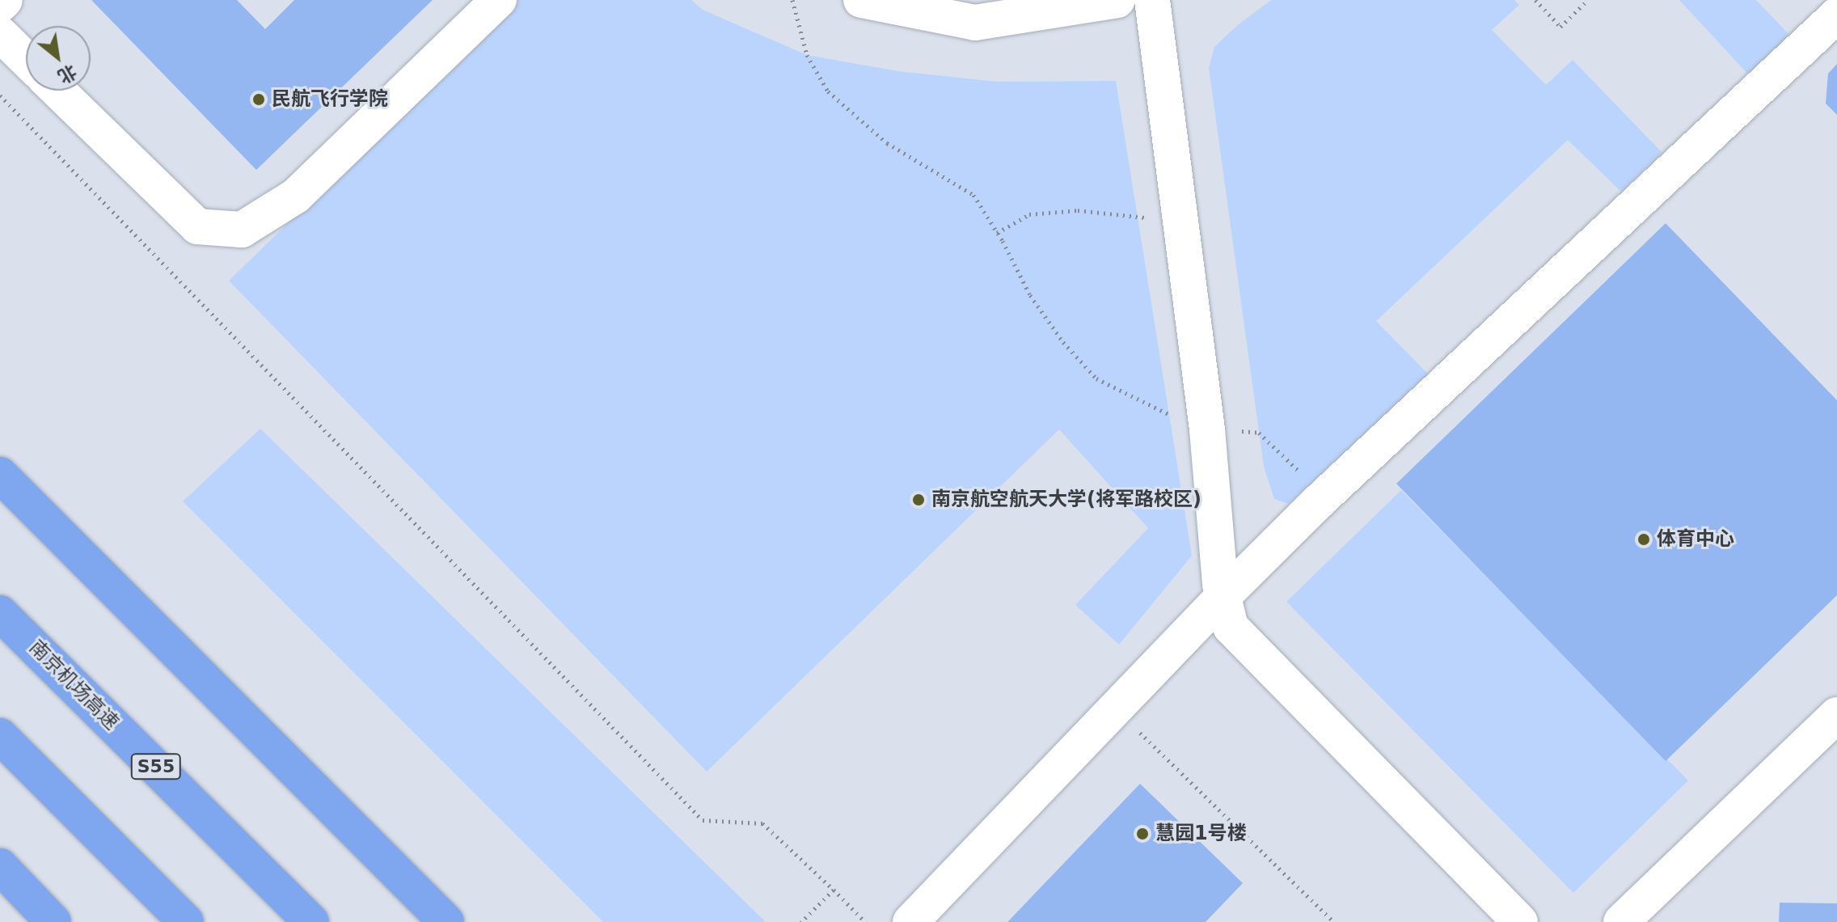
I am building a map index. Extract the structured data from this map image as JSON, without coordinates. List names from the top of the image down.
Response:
{
  "streets": {
    "highway": ["南京机场高速", "S55"]
  },
  "places": [
    "民航飞行学院",
    "南京航空航天大学(将军路校区)",
    "体育中心",
    "慧园1号楼"
  ],
  "north": "bottom right"
}
